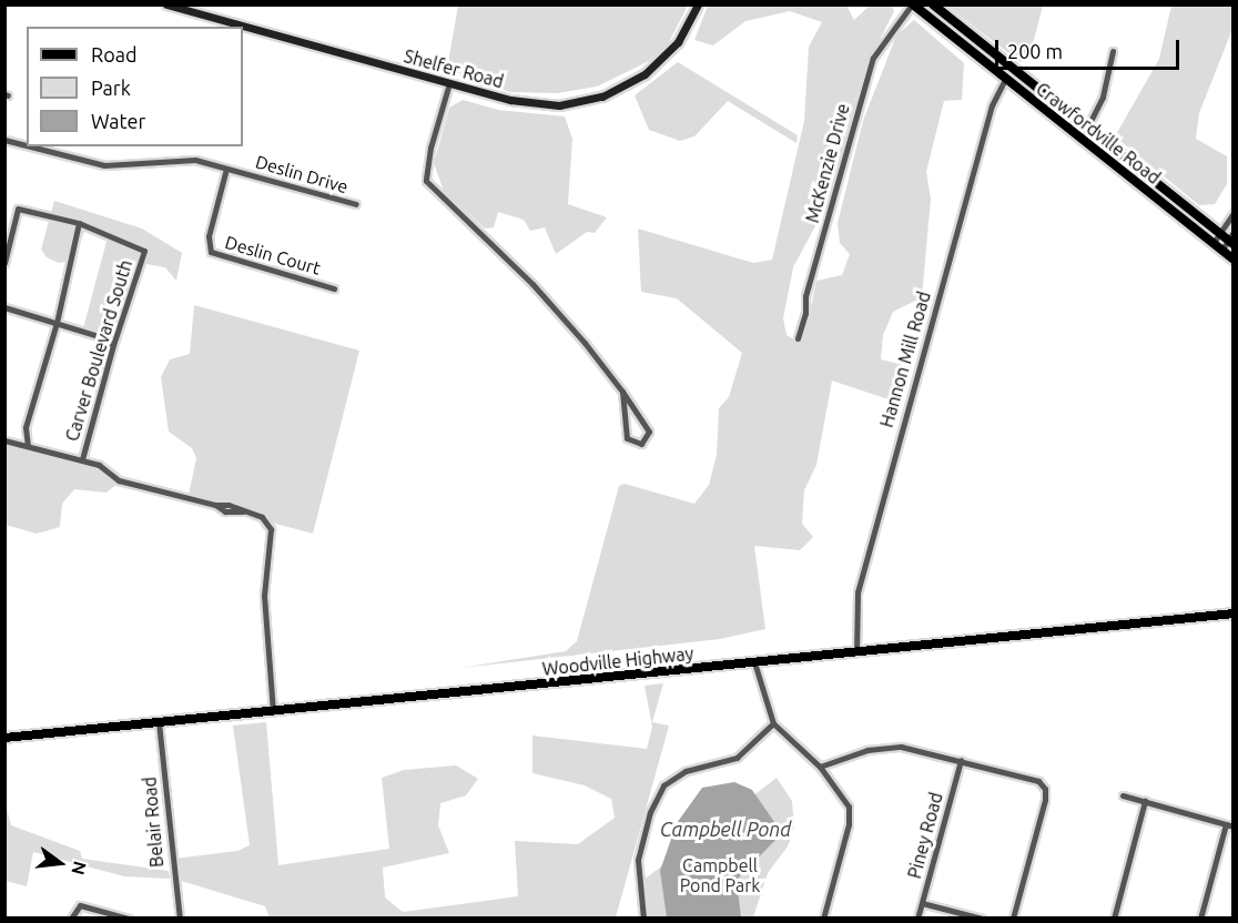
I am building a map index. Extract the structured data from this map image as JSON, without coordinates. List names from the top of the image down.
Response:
{
  "streets": {
    "main road": ["Crawfordville Road", "Woodville Highway"],
    "street": [
      "Shelfer Road",
      "McKenzie Drive",
      "Deslin Drive",
      "Deslin Court",
      "Carver Boulevard South",
      "Hannon Mill Road",
      "Belair Road",
      "Piney Road"
    ]
  },
  "crossings": [
    ["Crawfordville Road", "McKenzie Drive"],
    ["Crawfordville Road", "Hannon Mill Road"],
    ["Deslin Drive", "Deslin Court"],
    ["Hannon Mill Road", "Woodville Highway"],
    ["Woodville Highway", "Belair Road"]
  ],
  "water": ["Campbell Pond"],
  "parks": ["Campbell Pond Park"],
  "legend": ["Road", "Park", "Water"],
  "scale_bar": "200 m",
  "north": "right"
}
